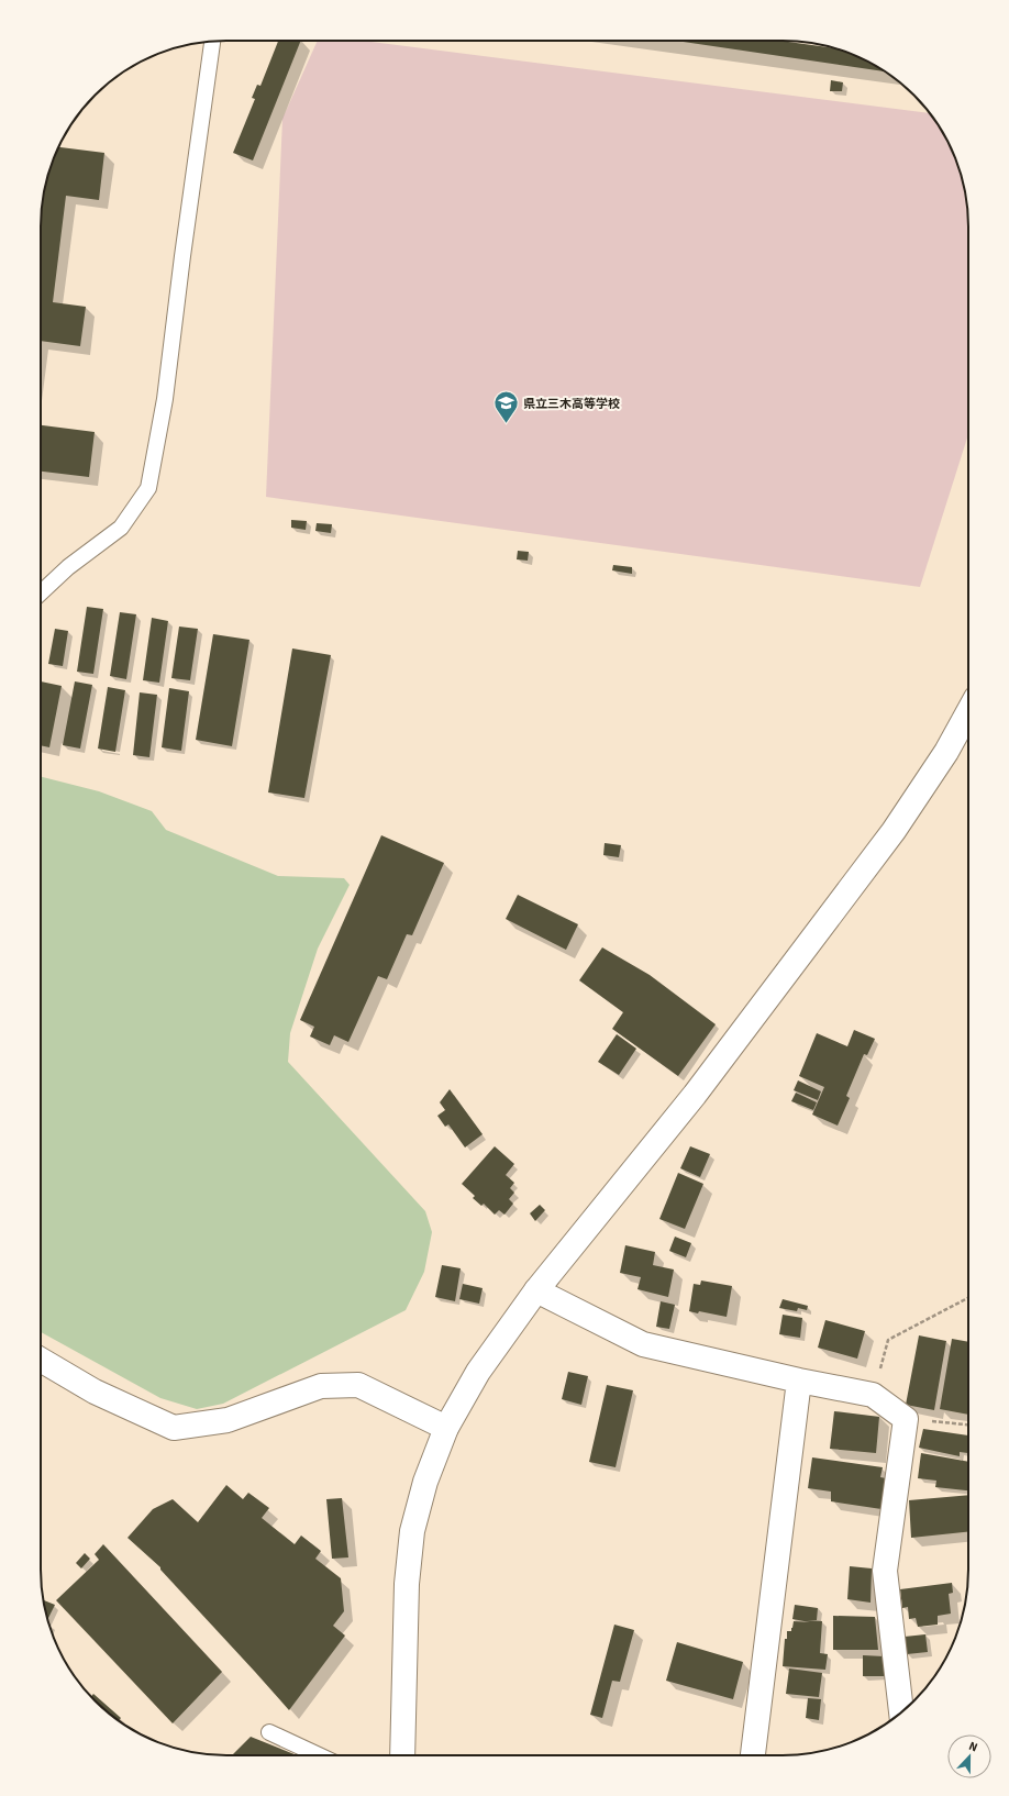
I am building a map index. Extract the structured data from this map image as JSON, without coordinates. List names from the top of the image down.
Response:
{
  "places": {
    "school or university": ["県立三木高等学校"]
  },
  "north": "top"
}
